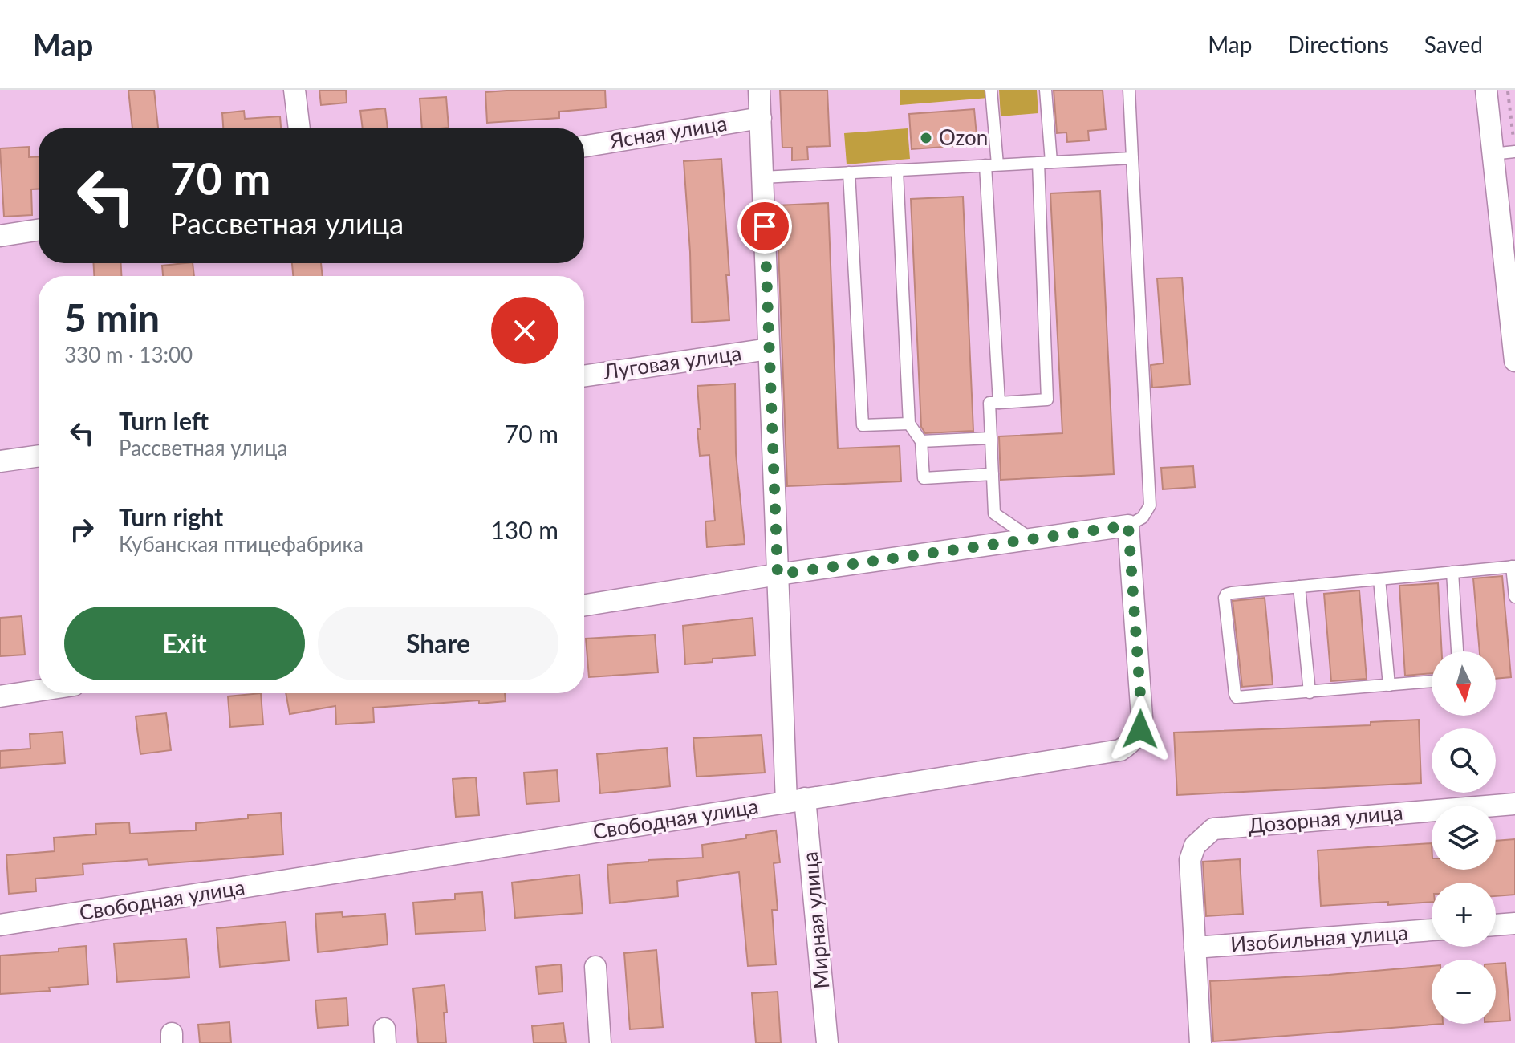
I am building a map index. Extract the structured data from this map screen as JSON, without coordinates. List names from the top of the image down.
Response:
{
  "streets": {
    "street": [
      "Ясная улица",
      "Луговая улица",
      "Свободная улица",
      "Дозорная улица",
      "Мирная улица",
      "Изобильная улица"
    ]
  },
  "crossings": [
    ["Ясная улица", "Мирная улица"],
    ["Луговая улица", "Мирная улица"],
    ["Свободная улица", "Мирная улица"],
    ["Дозорная улица", "Изобильная улица"]
  ],
  "places": ["Ozon"],
  "north": "bottom",
  "page": {
    "header": "Map",
    "nav": ["Map", "Directions", "Saved"],
    "turn": ["70 m", "Рассветная улица"],
    "heading": ["5 min", "330 m · 13:00"],
    "list": [
      {
        "name": "Turn left",
        "note": "Рассветная улица",
        "value": "70 m"
      },
      {
        "name": "Turn right",
        "note": "Кубанская птицефабрика",
        "value": "130 m"
      }
    ],
    "buttons": ["Exit", "Share"],
    "map_buttons": ["+", "−"]
  }
}
